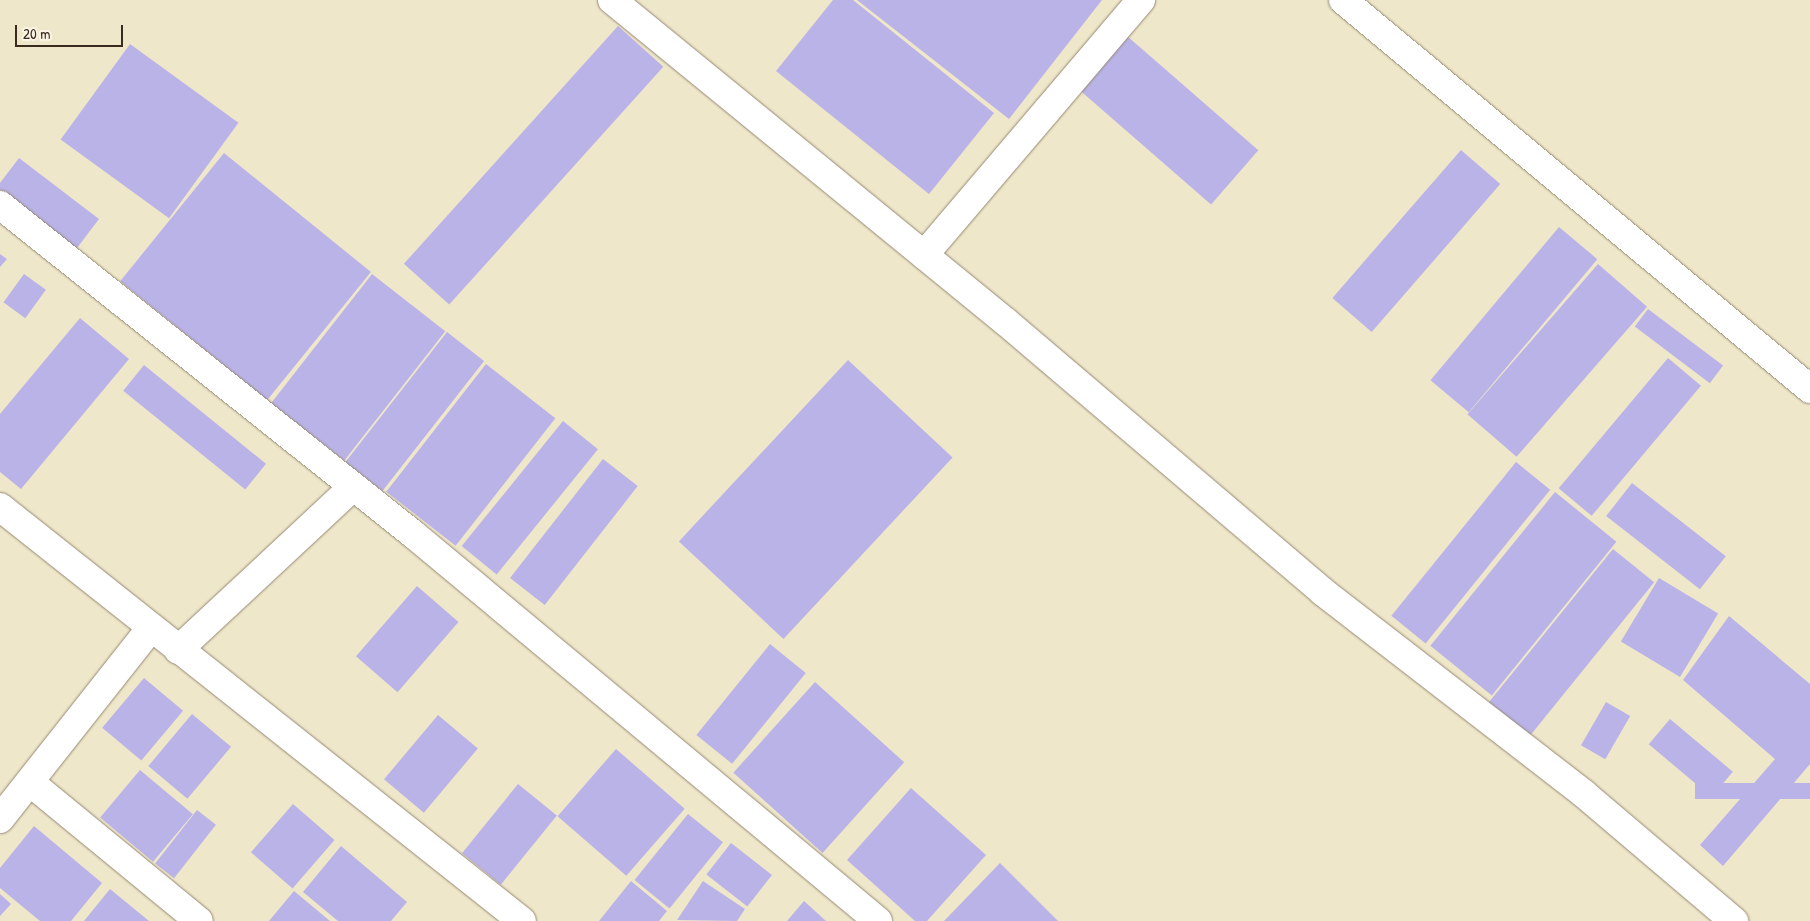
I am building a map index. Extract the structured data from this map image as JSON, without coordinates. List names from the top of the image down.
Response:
{
  "scale_bar": "20 m"
}
